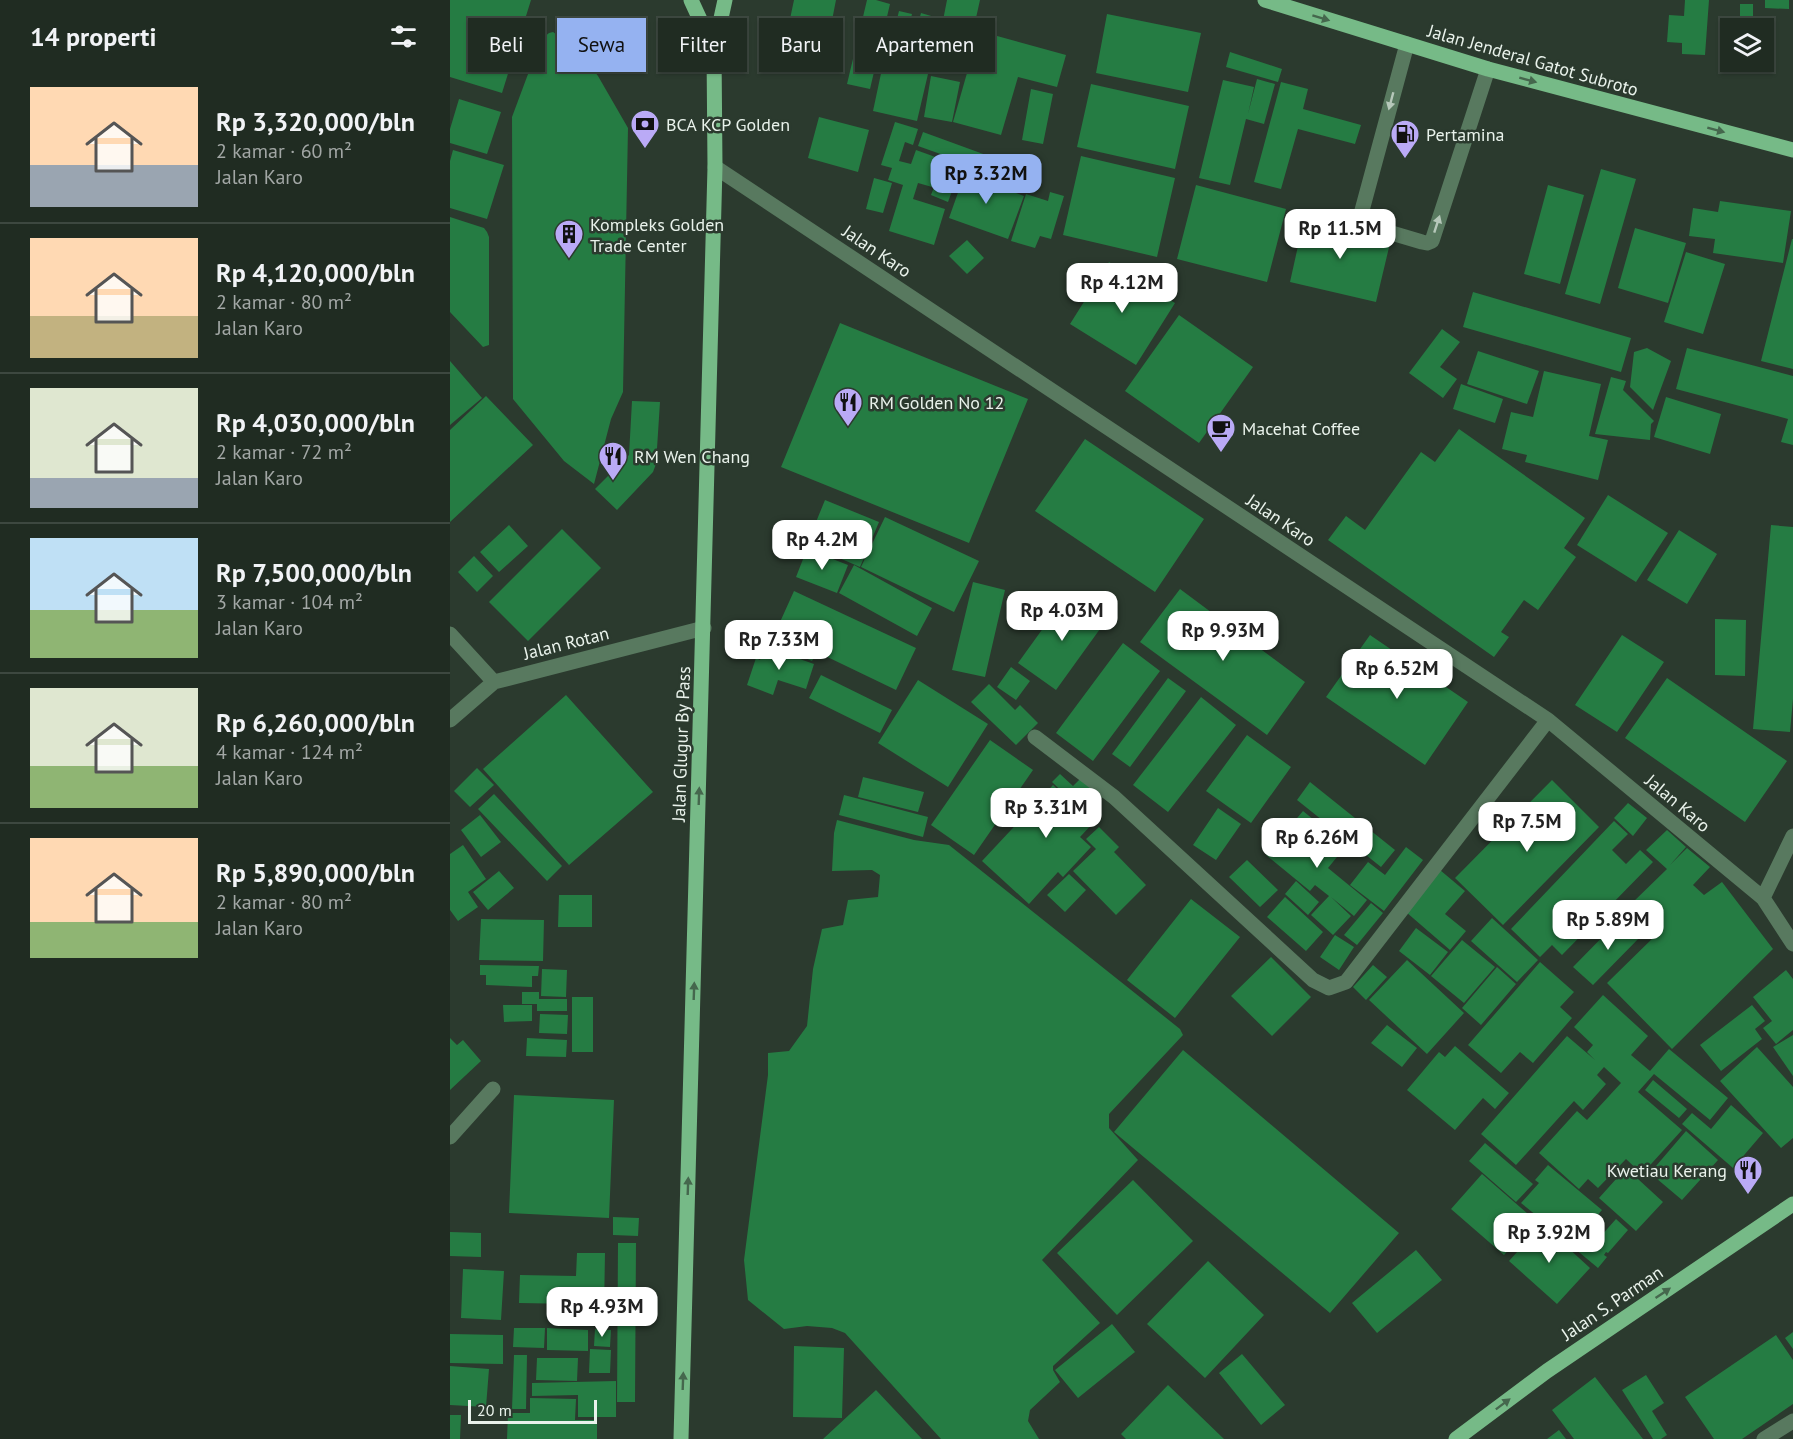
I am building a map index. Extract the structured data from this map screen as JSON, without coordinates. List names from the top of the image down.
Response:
{
  "streets": {
    "main road": ["Jalan Jenderal Gatot Subroto", "Jalan Glugur By Pass", "Jalan S. Parman"],
    "street": ["Jalan Karo", "Jalan Rotan"]
  },
  "crossings": [
    ["Jalan Karo", "Jalan Glugur By Pass"],
    ["Jalan Rotan", "Jalan Glugur By Pass"]
  ],
  "one_way": ["Jalan Jenderal Gatot Subroto", "Jalan Glugur By Pass", "Jalan S. Parman"],
  "places": {
    "bank": ["BCA KCP Golden"],
    "fuel station": ["Pertamina"],
    "building": ["Kompleks Golden Trade Center"],
    "restaurant": ["RM Golden No 12", "RM Wen Chang", "Kwetiau Kerang"],
    "cafe": ["Macehat Coffee"]
  },
  "scale_bar": "20 m",
  "page": {
    "heading": "14 properti",
    "chip": [
      "Beli",
      "Sewa",
      "Filter",
      "Baru",
      "Apartemen"
    ],
    "list": [
      {
        "name": "Rp 3,320,000/bln",
        "note": "2 kamar · 60 m² · Jalan Karo"
      },
      {
        "name": "Rp 4,120,000/bln",
        "note": "2 kamar · 80 m² · Jalan Karo"
      },
      {
        "name": "Rp 4,030,000/bln",
        "note": "2 kamar · 72 m² · Jalan Karo"
      },
      {
        "name": "Rp 7,500,000/bln",
        "note": "3 kamar · 104 m² · Jalan Karo"
      },
      {
        "name": "Rp 6,260,000/bln",
        "note": "4 kamar · 124 m² · Jalan Karo"
      },
      {
        "name": "Rp 5,890,000/bln",
        "note": "2 kamar · 80 m² · Jalan Karo"
      }
    ],
    "price": [
      "Rp 3.32M",
      "Rp 11.5M",
      "Rp 4.12M",
      "Rp 4.2M",
      "Rp 4.03M",
      "Rp 9.93M",
      "Rp 7.33M",
      "Rp 6.52M",
      "Rp 3.31M",
      "Rp 7.5M",
      "Rp 6.26M",
      "Rp 5.89M",
      "Rp 3.92M",
      "Rp 4.93M"
    ],
    "scale": "20 m"
  }
}
